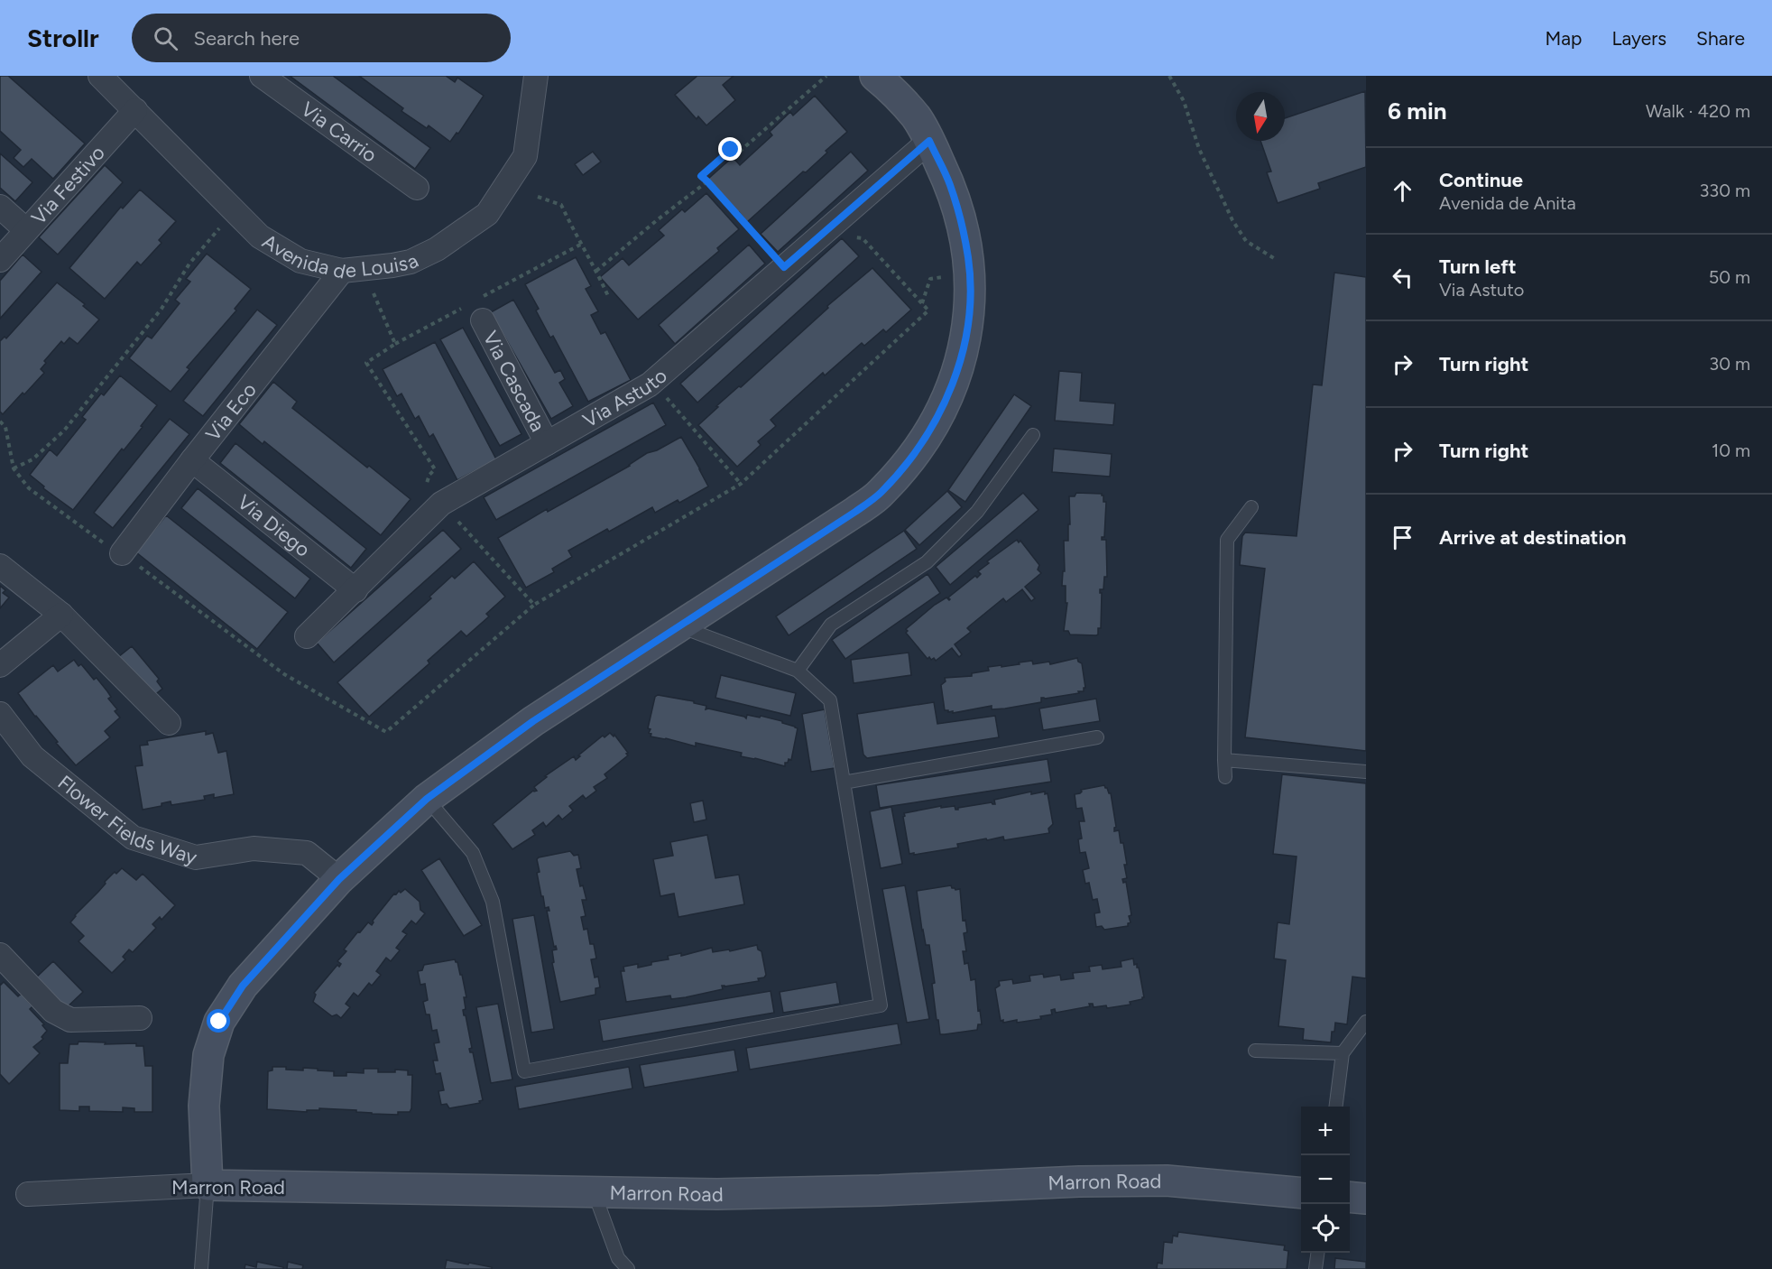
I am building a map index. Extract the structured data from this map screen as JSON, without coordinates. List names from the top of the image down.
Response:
{
  "streets": {
    "street": [
      "Via Carrio",
      "Via Festivo",
      "Avenida de Louisa",
      "Via Cascada",
      "Via Astuto",
      "Via Eco",
      "Via Diego",
      "Flower Fields Way",
      "Marron Road"
    ]
  },
  "crossings": [
    ["Via Festivo", "Avenida de Louisa"],
    ["Avenida de Louisa", "Via Eco"],
    ["Via Cascada", "Via Astuto"],
    ["Via Astuto", "Via Diego"],
    ["Via Eco", "Via Diego"]
  ],
  "north": "bottom",
  "page": {
    "header": "Strollr",
    "search": "Search here",
    "nav": ["Map", "Layers", "Share"],
    "heading": ["6 min", "Walk · 420 m"],
    "list": [
      ["Continue", "Avenida de Anita", "330 m"],
      ["Turn left", "Via Astuto", "50 m"],
      ["Turn right", "30 m"],
      ["Turn right", "10 m"],
      "Arrive at destination"
    ],
    "map_buttons": ["+", "−"]
  }
}
